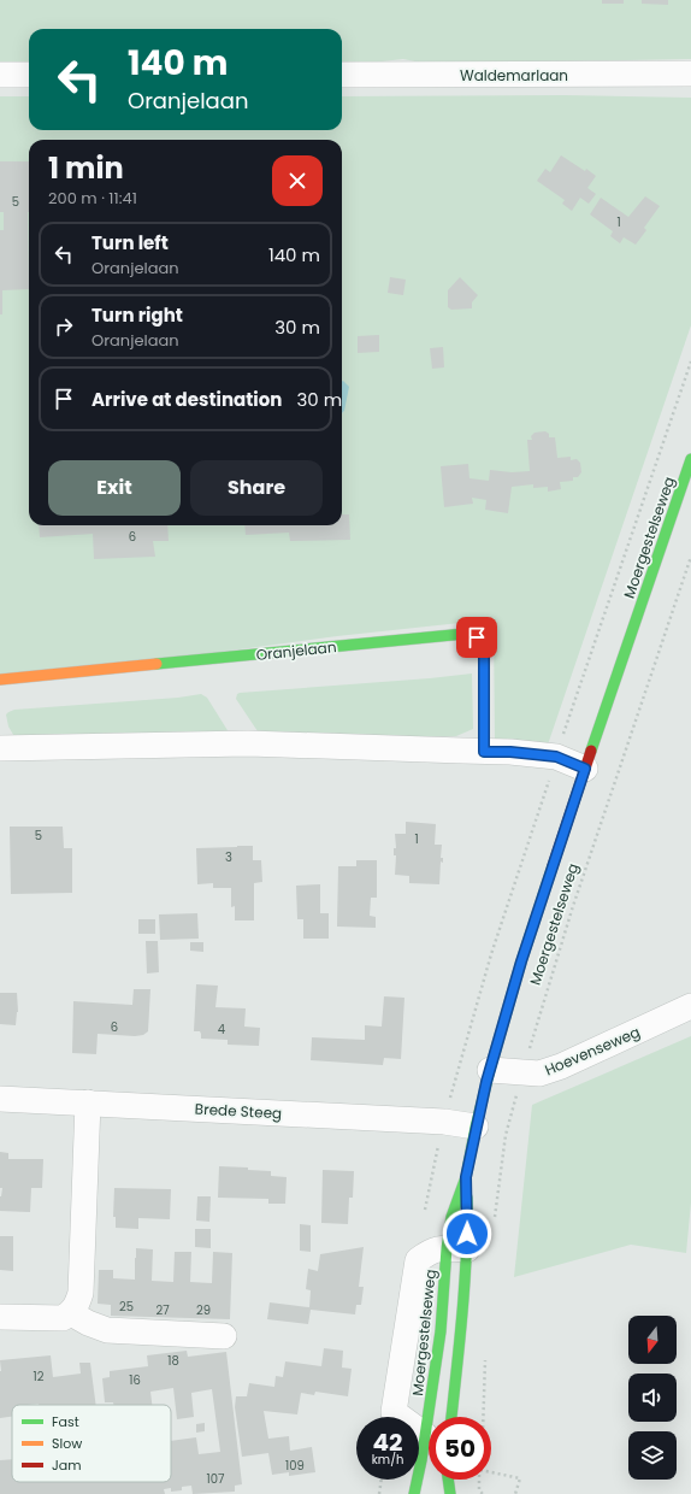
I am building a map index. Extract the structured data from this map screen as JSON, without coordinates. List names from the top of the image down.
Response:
{
  "streets": {
    "main road": ["Moergestelseweg", "Oranjelaan"],
    "street": ["Waldemarlaan", "Hoevenseweg", "Brede Steeg"]
  },
  "crossings": [
    ["Moergestelseweg", "Hoevenseweg"],
    ["Moergestelseweg", "Brede Steeg"]
  ],
  "house_numbers": [
    "5",
    "1",
    "6",
    "5",
    "1",
    "3",
    "6",
    "4",
    "25",
    "27",
    "29",
    "18",
    "12",
    "16",
    "109",
    "107"
  ],
  "legend": ["Fast", "Slow", "Jam"],
  "north": "bottom",
  "page": {
    "turn": ["140 m", "Oranjelaan"],
    "heading": ["1 min", "200 m · 11:41"],
    "list": [
      {
        "name": "Turn left",
        "note": "Oranjelaan",
        "value": "140 m"
      },
      {
        "name": "Turn right",
        "note": "Oranjelaan",
        "value": "30 m"
      },
      {
        "name": "Arrive at destination",
        "value": "30 m"
      }
    ],
    "buttons": ["Exit", "Share"],
    "speed": "42 km/h",
    "limit": "50"
  }
}
